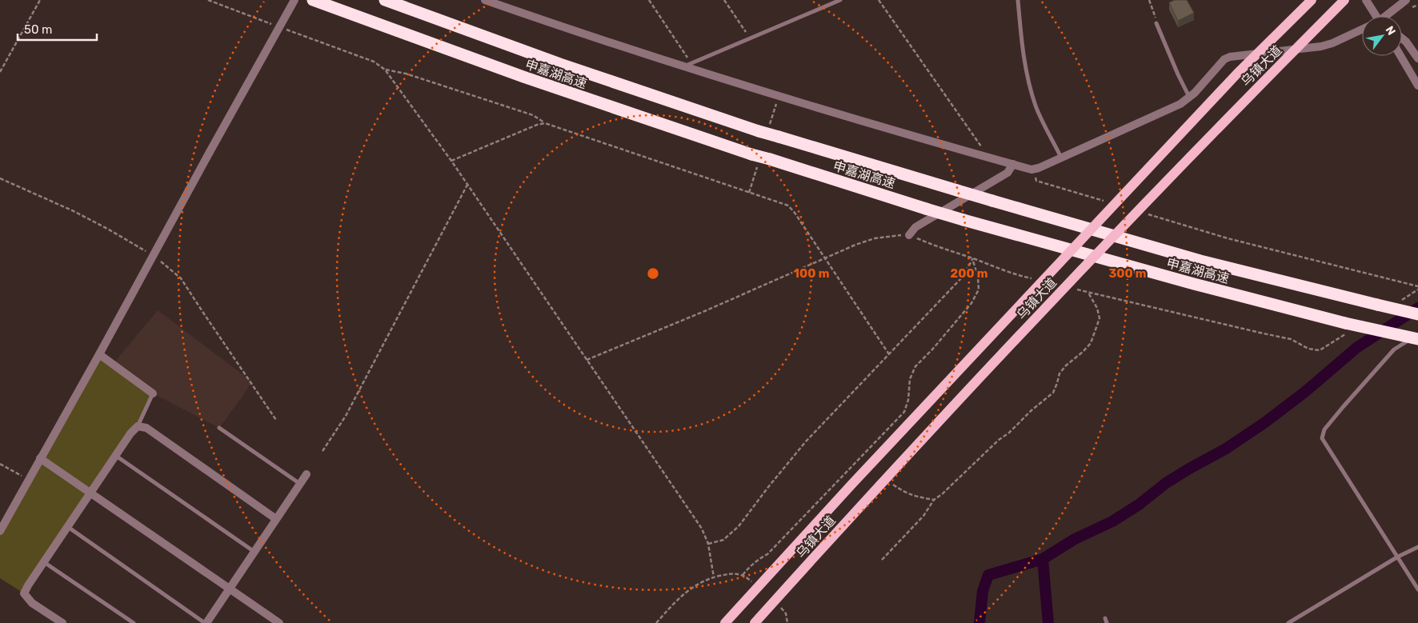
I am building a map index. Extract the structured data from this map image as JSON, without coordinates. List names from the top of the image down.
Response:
{
  "streets": {
    "highway": ["申嘉湖高速"],
    "main road": ["乌镇大道"]
  },
  "scale_bar": "50 m",
  "north": "top right",
  "rings": ["100 m", "200 m", "300 m"]
}
